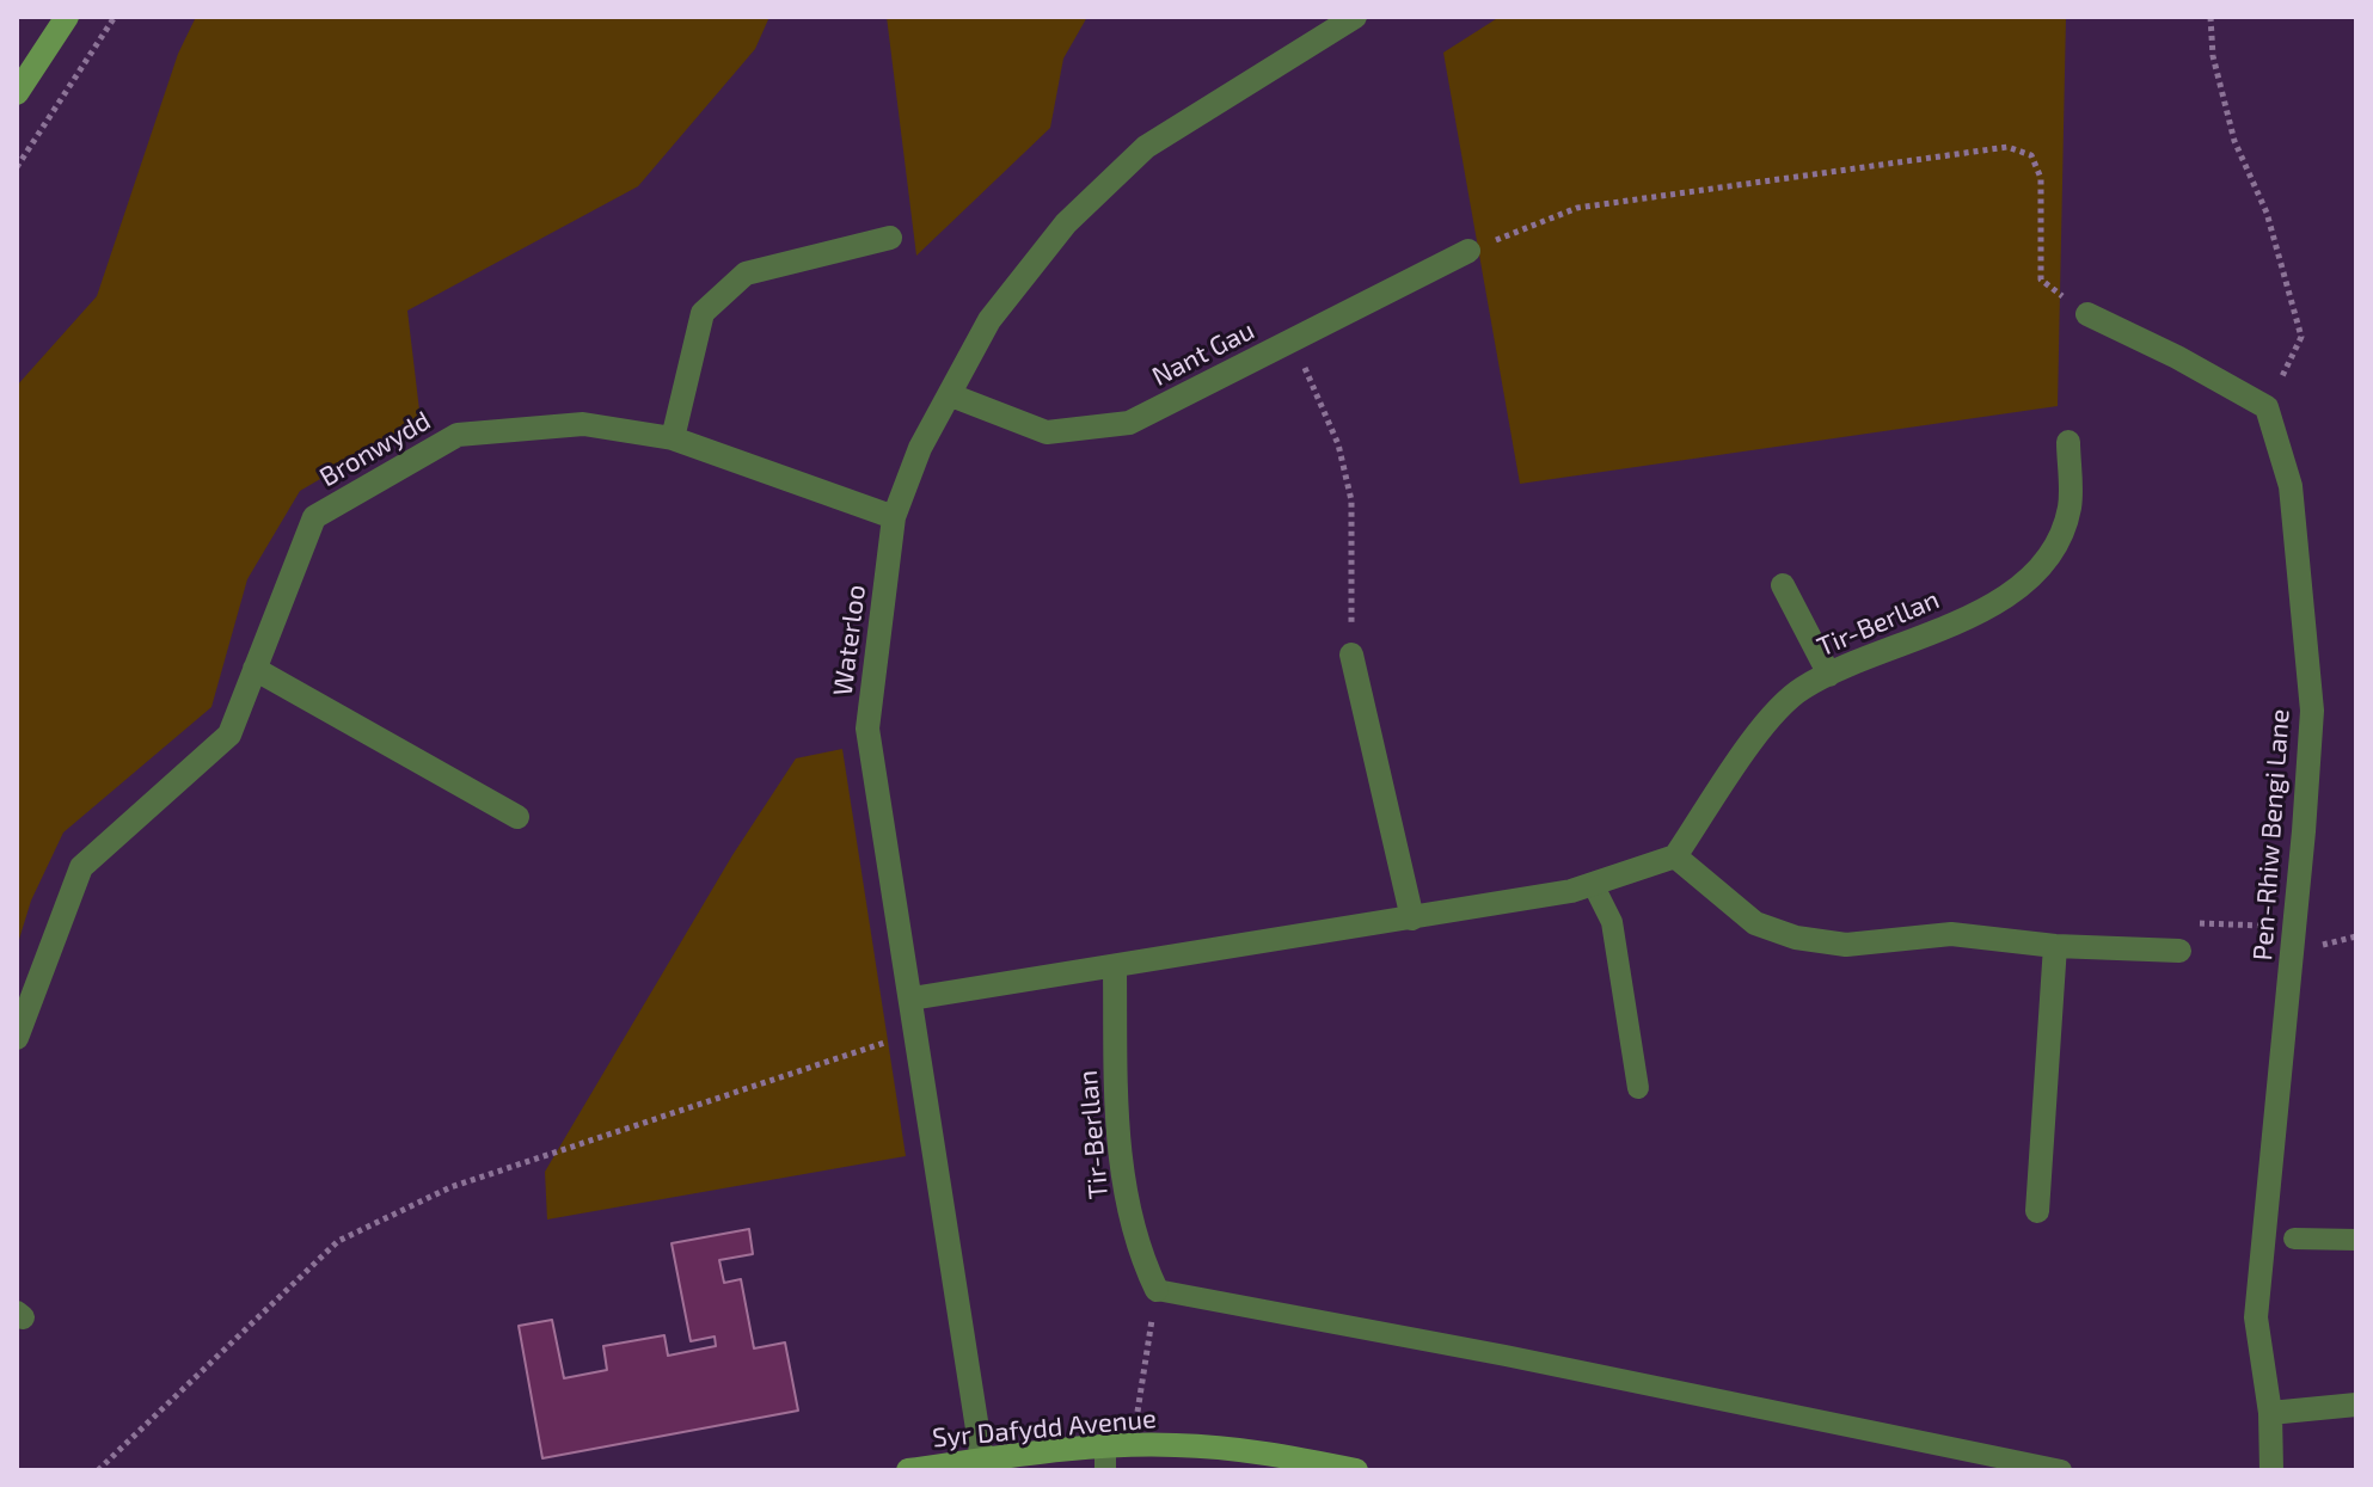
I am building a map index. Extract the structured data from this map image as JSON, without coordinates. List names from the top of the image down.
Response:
{
  "streets": {
    "street": [
      "Nant Gau",
      "Bronwydd",
      "Tir-Berllan",
      "Waterloo",
      "Pen-Rhiw Bengi Lane",
      "Syr Dafydd Avenue"
    ]
  },
  "crossings": [
    ["Nant Gau", "Waterloo"],
    ["Bronwydd", "Waterloo"],
    ["Waterloo", "Syr Dafydd Avenue"]
  ]
}
